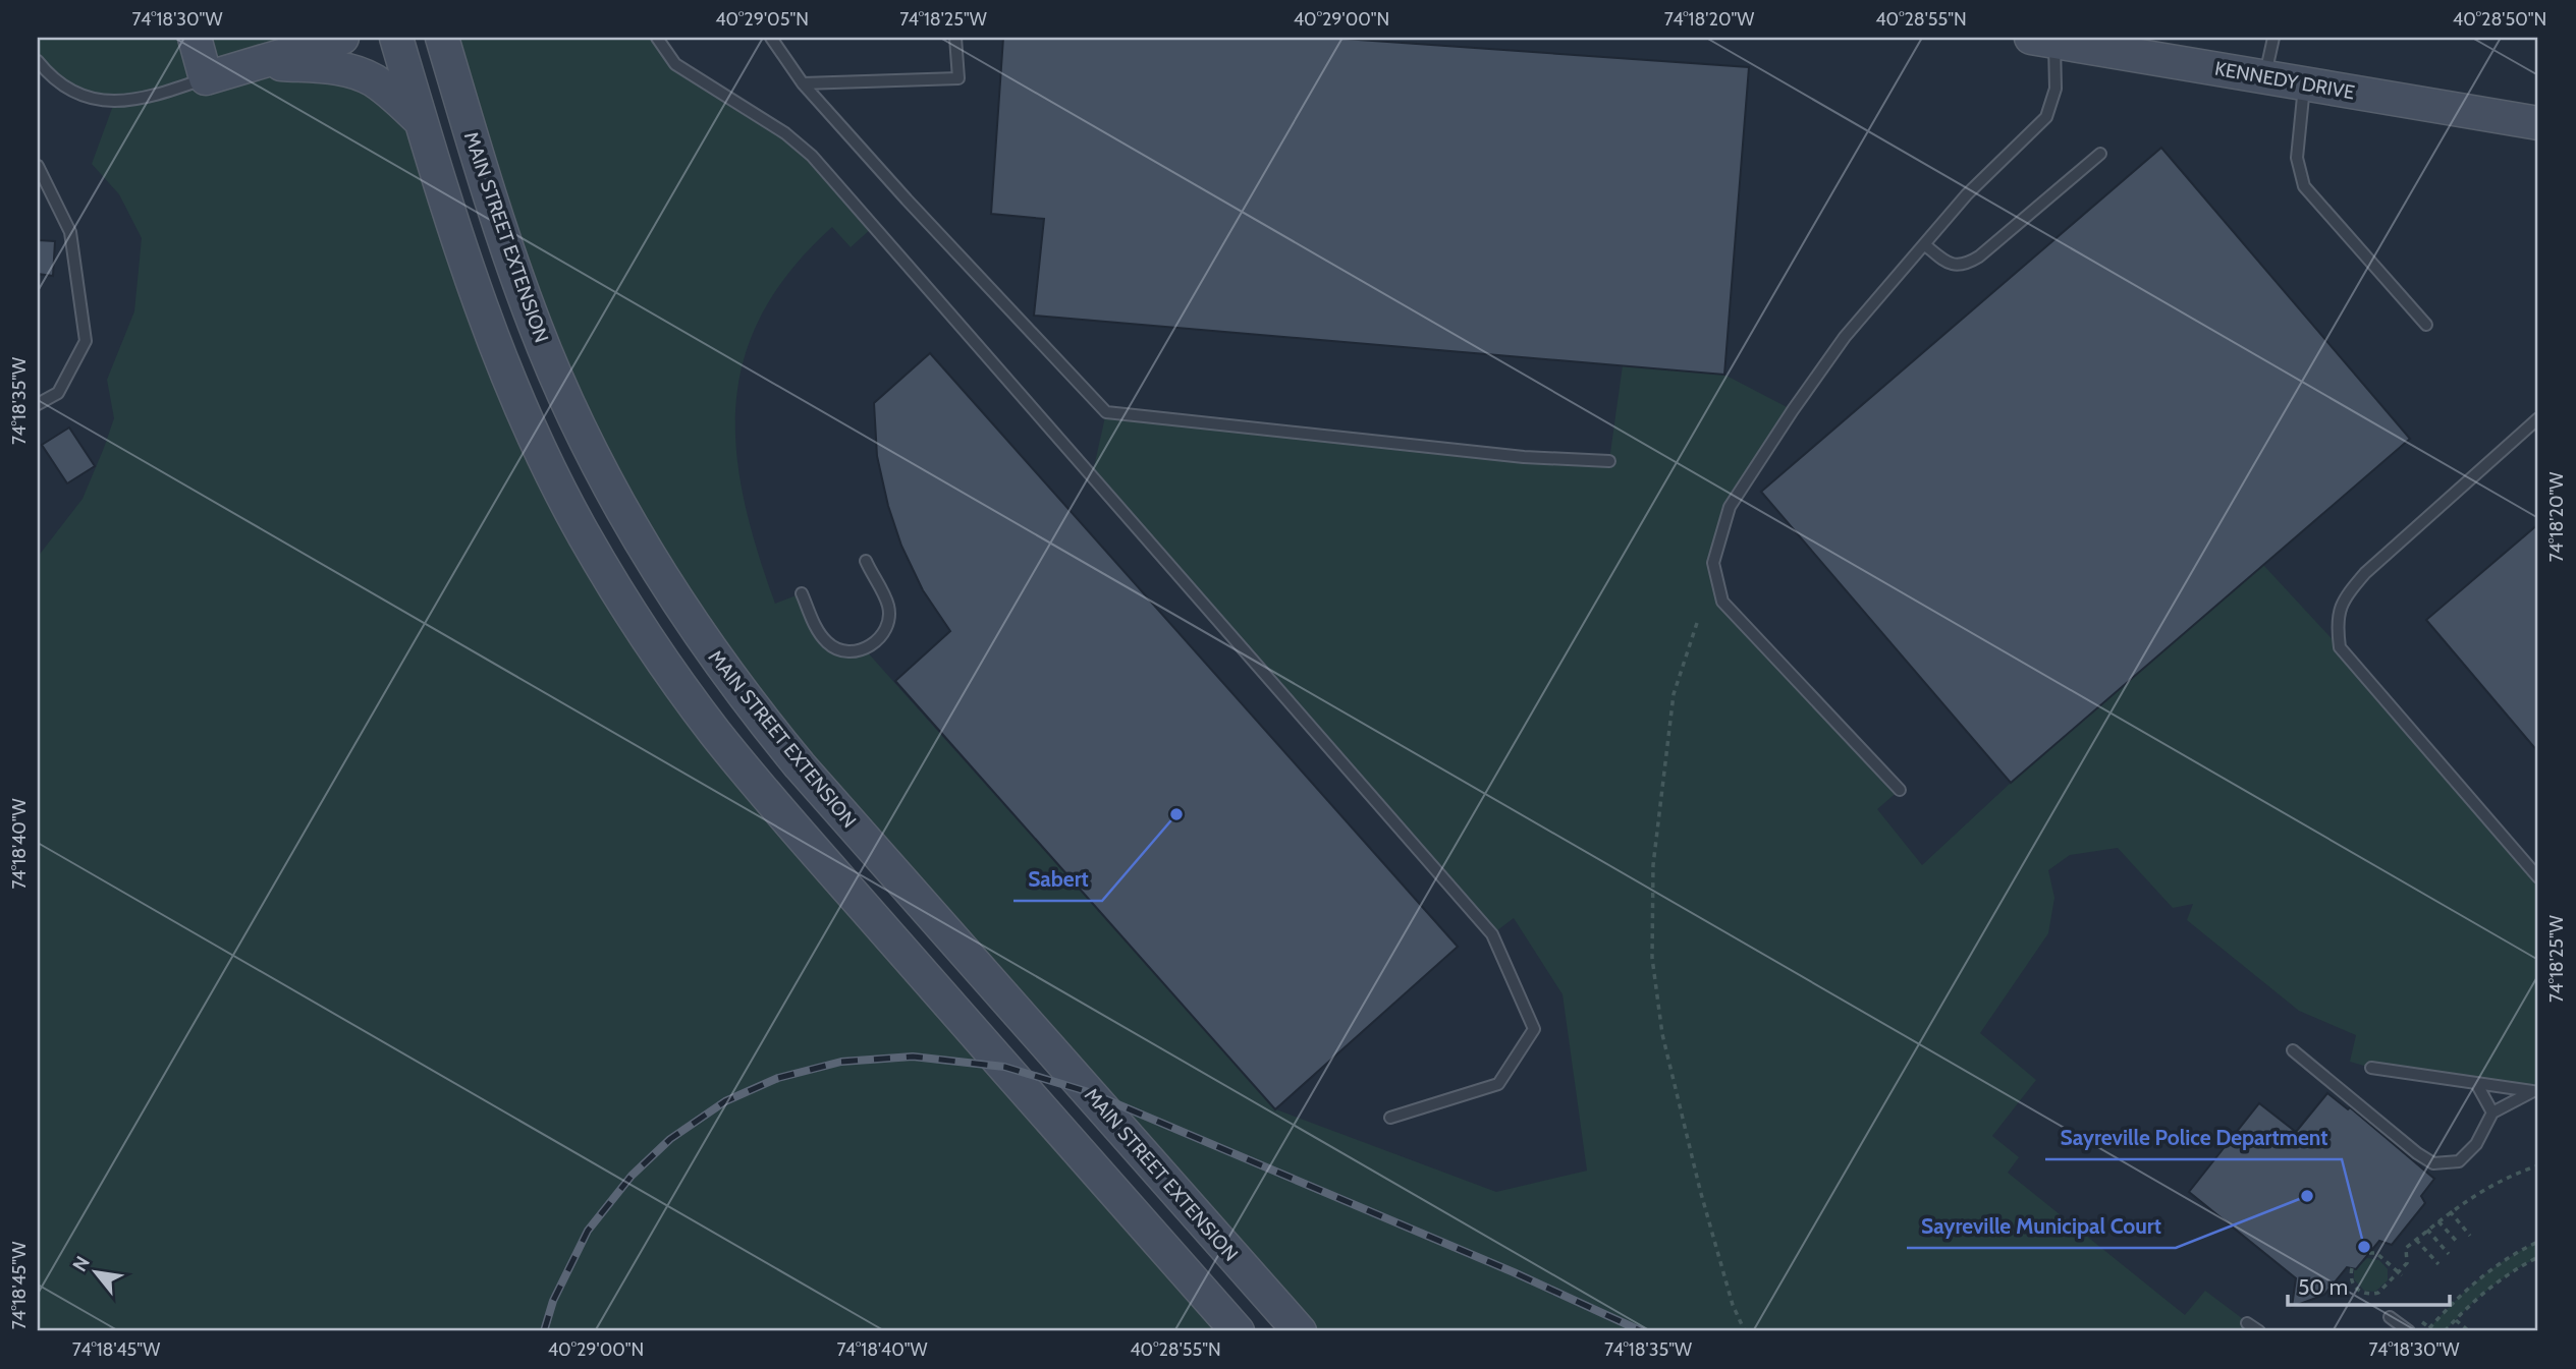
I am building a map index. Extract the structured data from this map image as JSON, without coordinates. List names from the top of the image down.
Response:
{
  "streets": {
    "main road": ["KENNEDY DRIVE", "MAIN STREET EXTENSION"]
  },
  "places": ["Sabert", "Sayreville Municipal Court", "Sayreville Police Department"],
  "scale_bar": "50 m",
  "north": "top left",
  "coordinates": [
    "74°18'30\"W",
    "40°29'05\"N",
    "74°18'25\"W",
    "40°29'00\"N",
    "74°18'20\"W",
    "40°28'55\"N",
    "40°28'50\"N",
    "74°18'35\"W",
    "74°18'40\"W",
    "74°18'45\"W"
  ]
}
